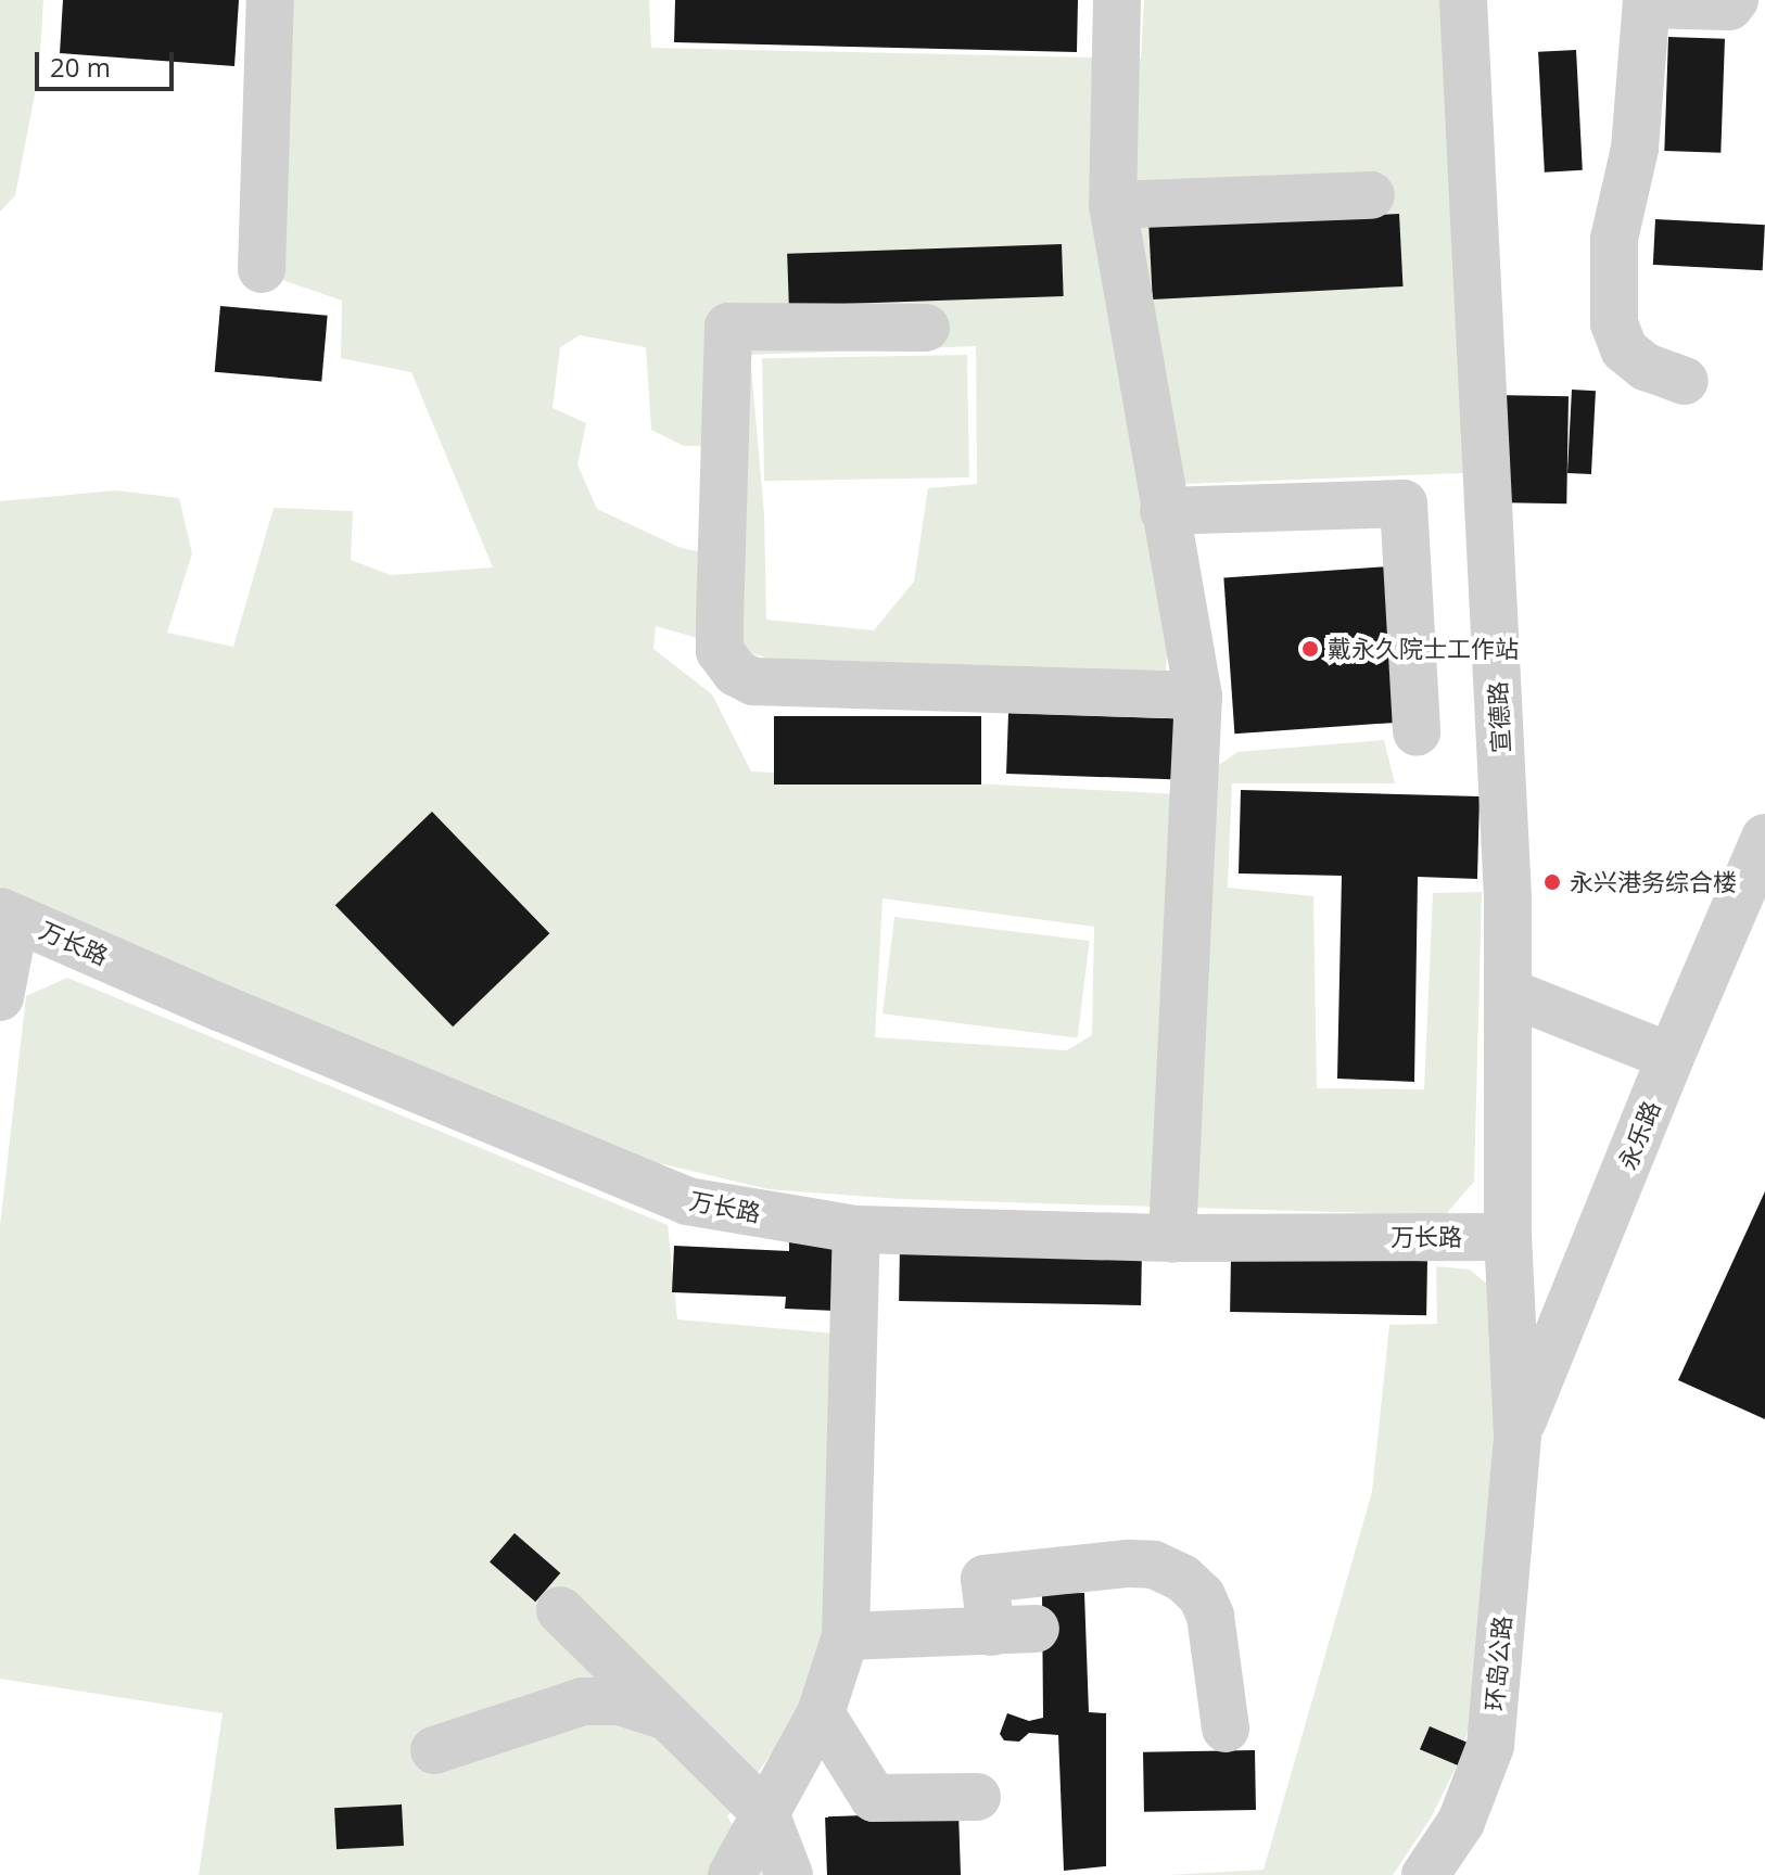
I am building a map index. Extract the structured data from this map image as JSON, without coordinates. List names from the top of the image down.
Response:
{
  "streets": {
    "street": [
      "宣德路",
      "万长路",
      "永乐路",
      "环岛公路"
    ]
  },
  "crossings": [
    ["宣德路", "万长路"],
    ["宣德路", "永乐路"],
    ["宣德路", "环岛公路"],
    ["永乐路", "环岛公路"]
  ],
  "places": ["戴永久院士工作站", "永兴港务综合楼"],
  "scale_bar": "20 m"
}
